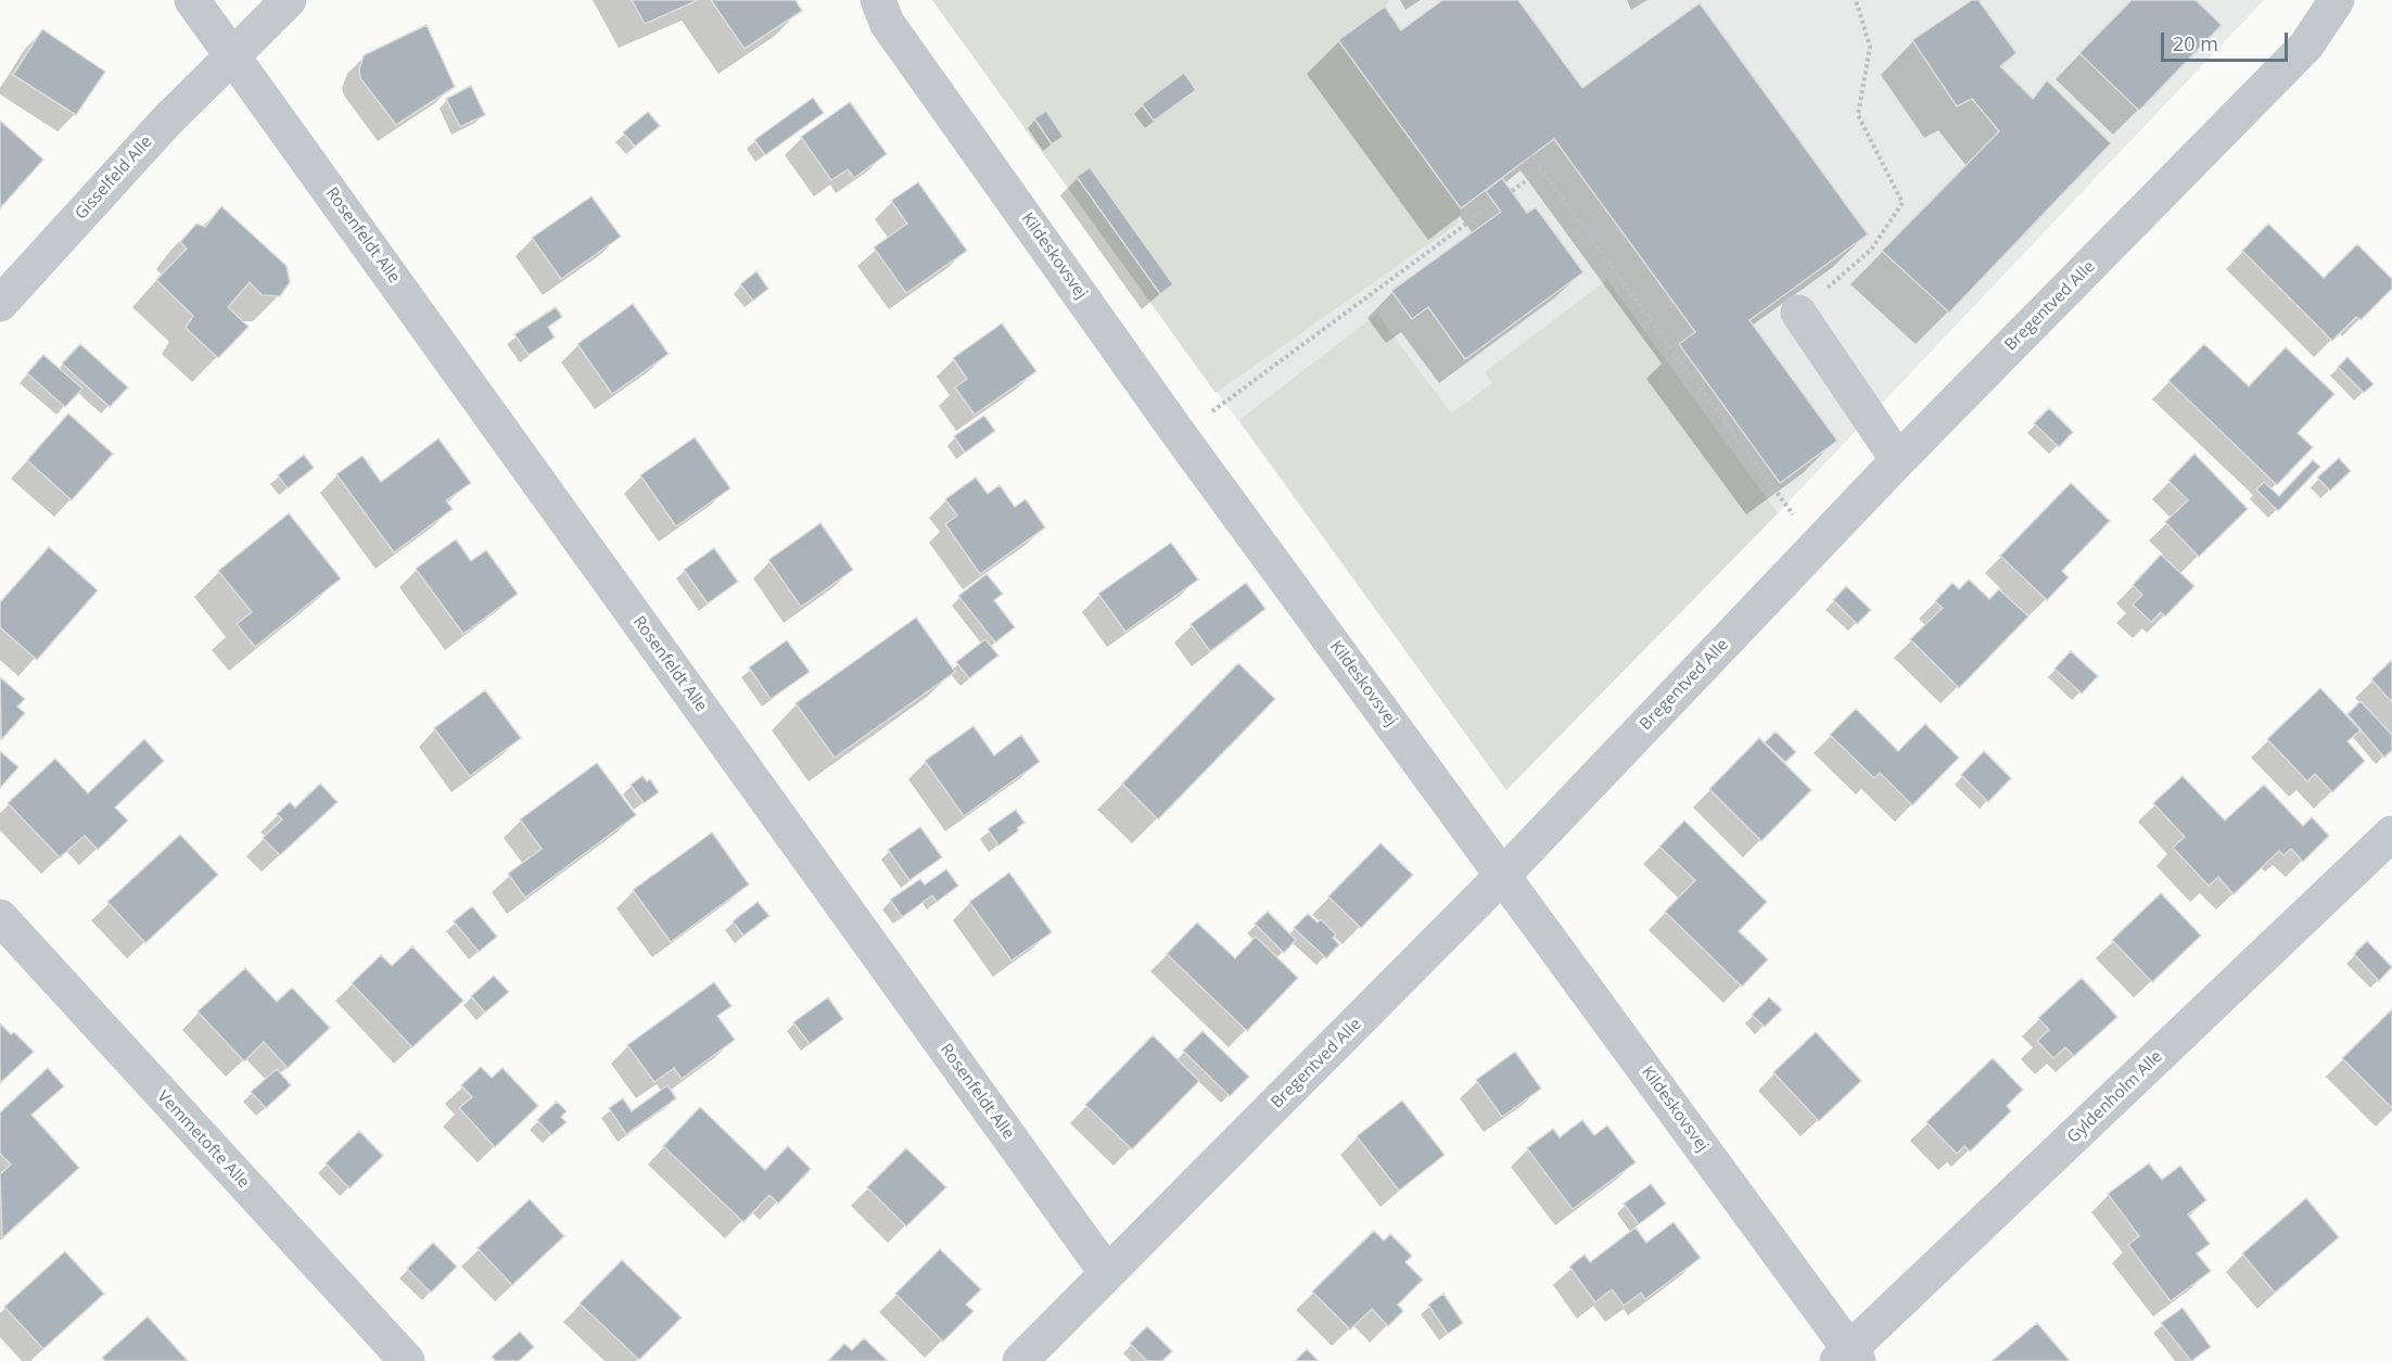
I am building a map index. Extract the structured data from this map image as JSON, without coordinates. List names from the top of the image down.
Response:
{
  "streets": {
    "street": [
      "Gisselfeld Alle",
      "Rosenfeldt Alle",
      "Kildeskovsvej",
      "Bregentved Alle",
      "Gyldenholm Alle",
      "Vemmetofte Alle"
    ]
  },
  "crossings": [
    ["Gisselfeld Alle", "Rosenfeldt Alle"],
    ["Rosenfeldt Alle", "Bregentved Alle"],
    ["Kildeskovsvej", "Bregentved Alle"],
    ["Kildeskovsvej", "Gyldenholm Alle"]
  ],
  "scale_bar": "20 m"
}
